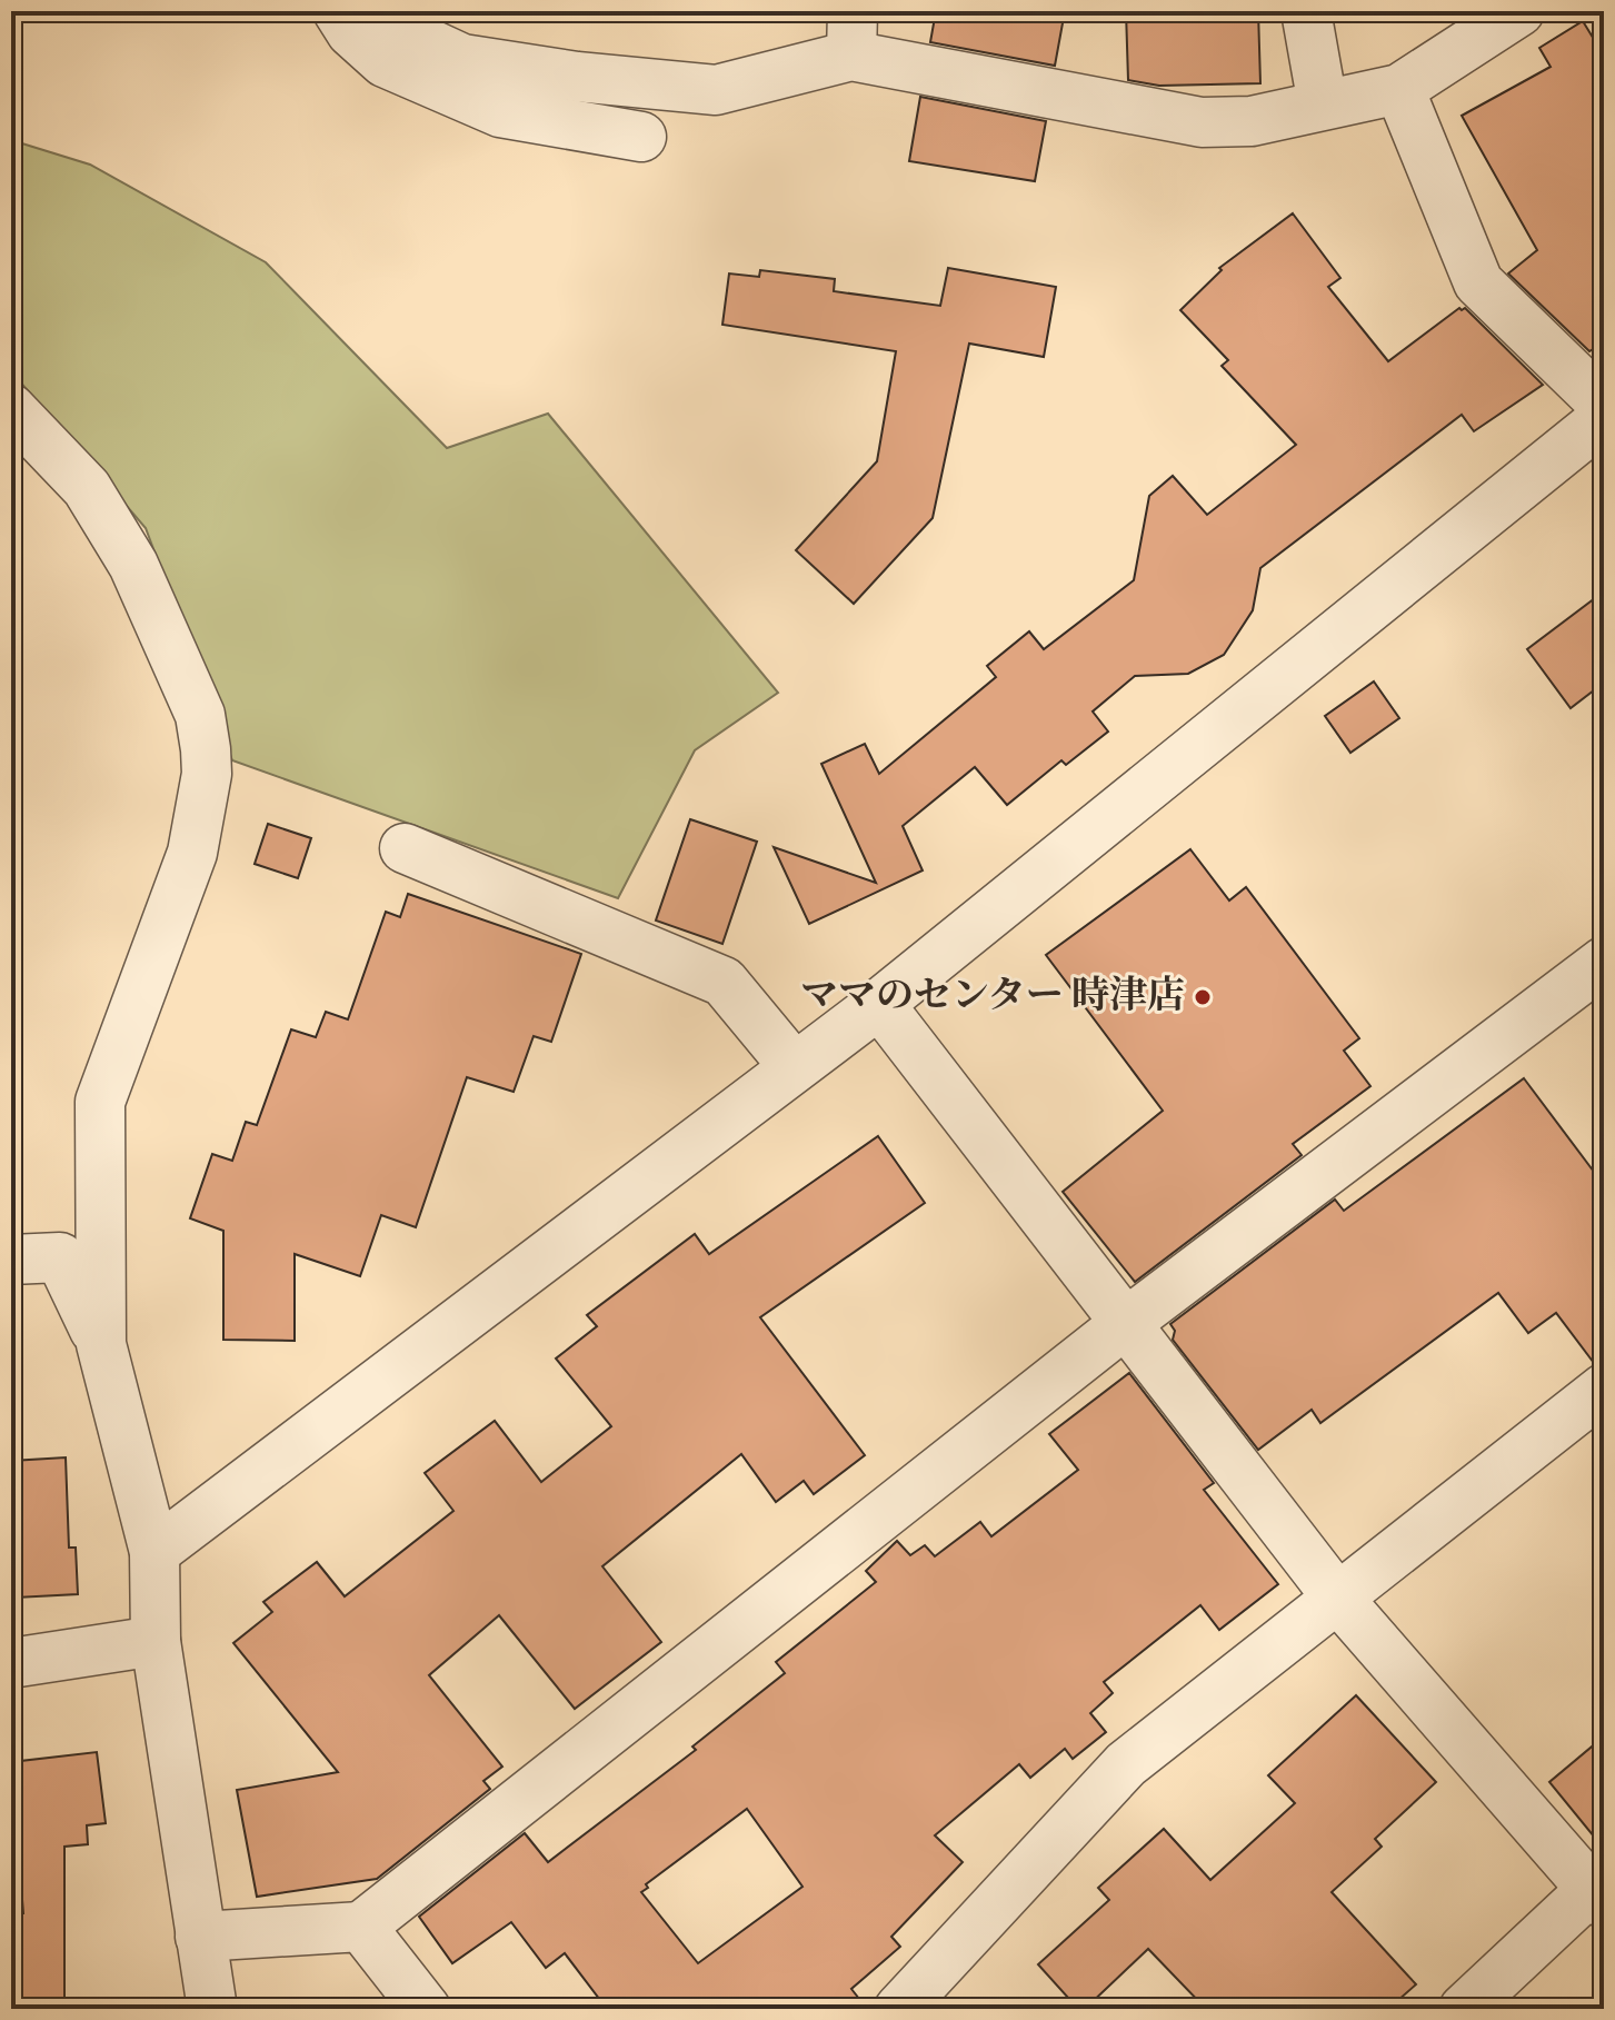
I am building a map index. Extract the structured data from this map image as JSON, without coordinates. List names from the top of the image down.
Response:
{
  "places": ["ママのセンター 時津店"]
}
